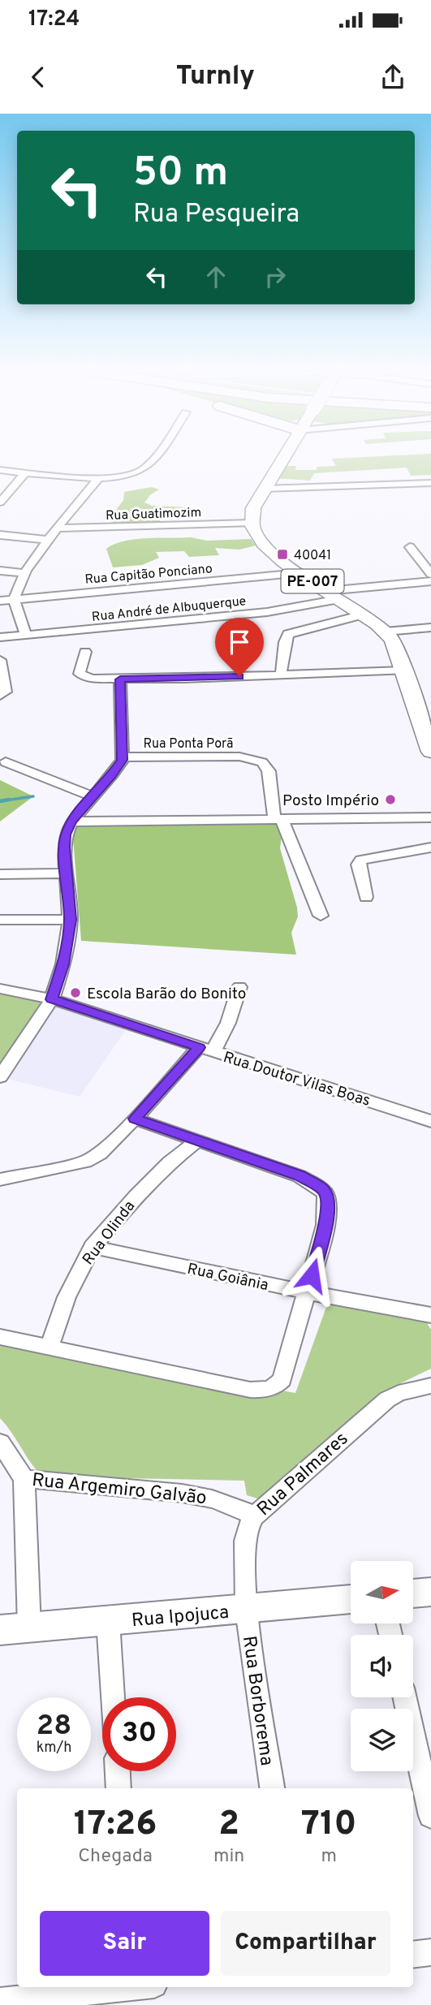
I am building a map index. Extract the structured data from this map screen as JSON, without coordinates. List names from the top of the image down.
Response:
{
  "streets": {
    "main road": ["PE-007", "Rua Ipojuca"],
    "street": [
      "Rua Guatimozim",
      "Rua Capitão Ponciano",
      "Rua André de Albuquerque",
      "Rua Ponta Porã",
      "Rua Doutor Vilas Boas",
      "Rua Olinda",
      "Rua Goiânia",
      "Rua Palmares",
      "Rua Argemiro Galvão",
      "Rua Borborema"
    ]
  },
  "crossings": [
    ["Rua Guatimozim", "PE-007"],
    ["Rua Capitão Ponciano", "PE-007"],
    ["PE-007", "Rua André de Albuquerque"],
    ["Rua Olinda", "Rua Goiânia"],
    ["Rua Palmares", "Rua Argemiro Galvão"],
    ["Rua Palmares", "Rua Ipojuca"],
    ["Rua Palmares", "Rua Borborema"],
    ["Rua Ipojuca", "Rua Borborema"]
  ],
  "places": {
    "transit": ["40041"],
    "other": ["Posto Império", "Escola Barão do Bonito"]
  },
  "north": "right",
  "page": {
    "status": "17:24",
    "header": "Turnly",
    "turn": ["50 m", "Rua Pesqueira"],
    "speed": "28 km/h",
    "limit": "30",
    "eta": [
      "17:26",
      "Chegada",
      "2",
      "min",
      "710",
      "m"
    ],
    "buttons": ["Sair", "Compartilhar"]
  }
}
